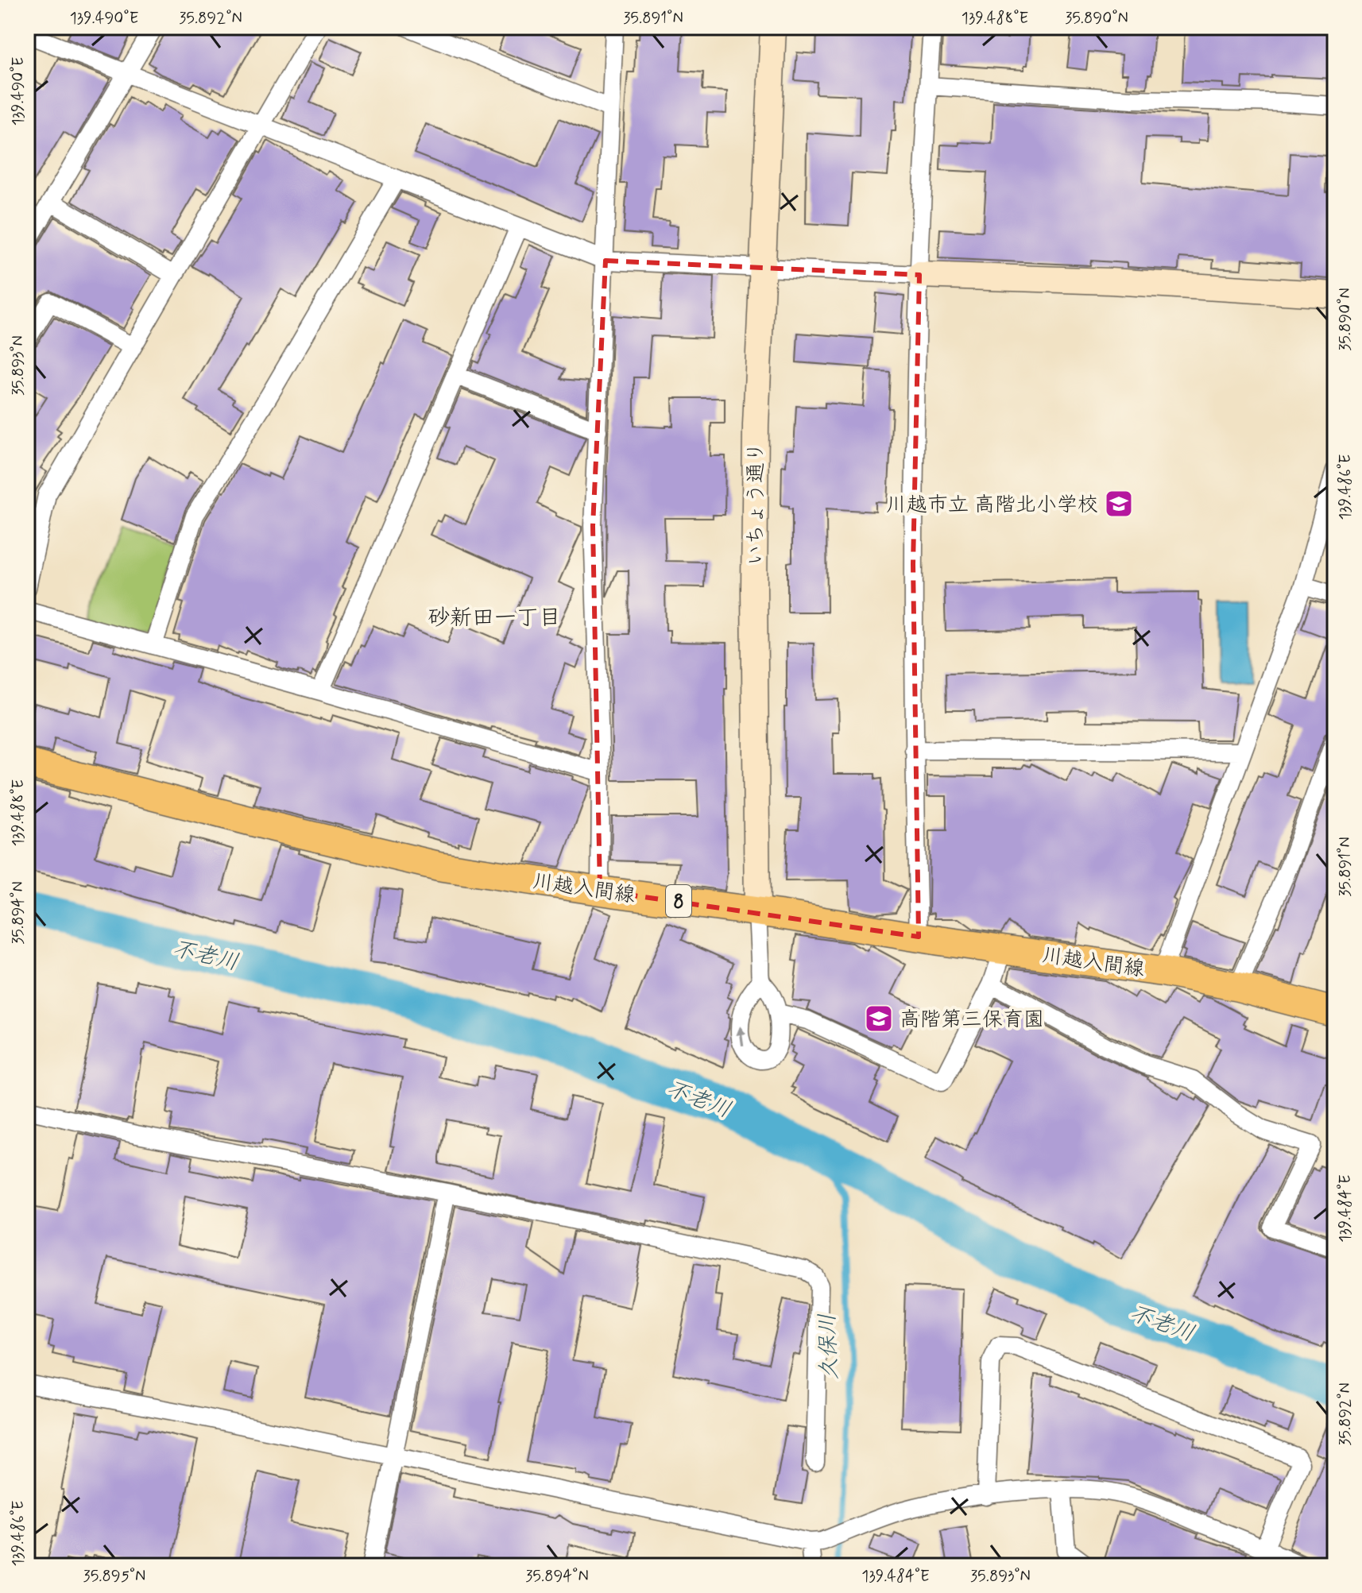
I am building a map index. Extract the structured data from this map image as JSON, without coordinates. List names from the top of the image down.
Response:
{
  "streets": {
    "main road": ["川越入間線", "8"],
    "street": ["いちょう通り"]
  },
  "crossings": [
    ["いちょう通り", "川越入間線"]
  ],
  "districts": ["砂新田一丁目"],
  "water": ["不老川", "久保川"],
  "places": {
    "school or university": ["川越市立 高階北小学校", "高階第三保育園"]
  },
  "coordinates": [
    "139.490°E",
    "35.892°N",
    "35.891°N",
    "139.488°E",
    "35.890°N",
    "35.893°N",
    "139.486°E",
    "35.894°N",
    "139.484°E",
    "35.895°N"
  ]
}
